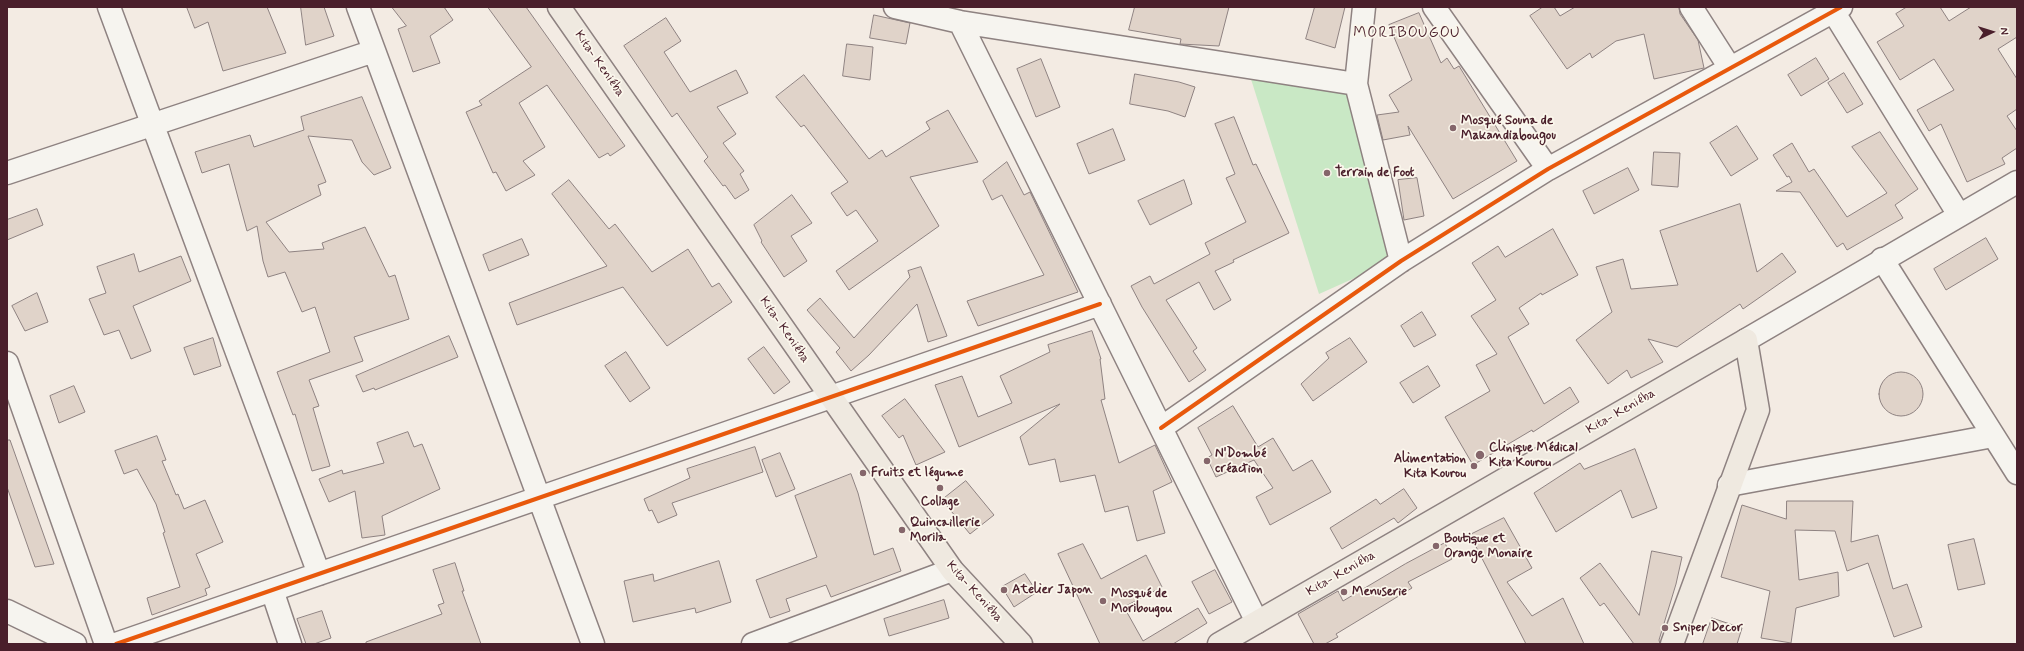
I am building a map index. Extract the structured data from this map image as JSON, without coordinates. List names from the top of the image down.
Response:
{
  "streets": {
    "main road": ["Kita- Keniéba"]
  },
  "districts": ["MORIBOUGOU"],
  "places": [
    "Mosqué Souna de Makandiabougou",
    "Terrain de Foot",
    "Clinique Médical Kita Kourou",
    "N'Dombé créaction",
    "Alimentation Kita Kourou",
    "Fruits et légume",
    "Collage",
    "Quincaillerie Morila",
    "Boutique et Orange Monaire",
    "Atelier Japon",
    "Menuserie",
    "Mosqué de Moribougou",
    "Sniper Decor"
  ],
  "north": "right"
}
